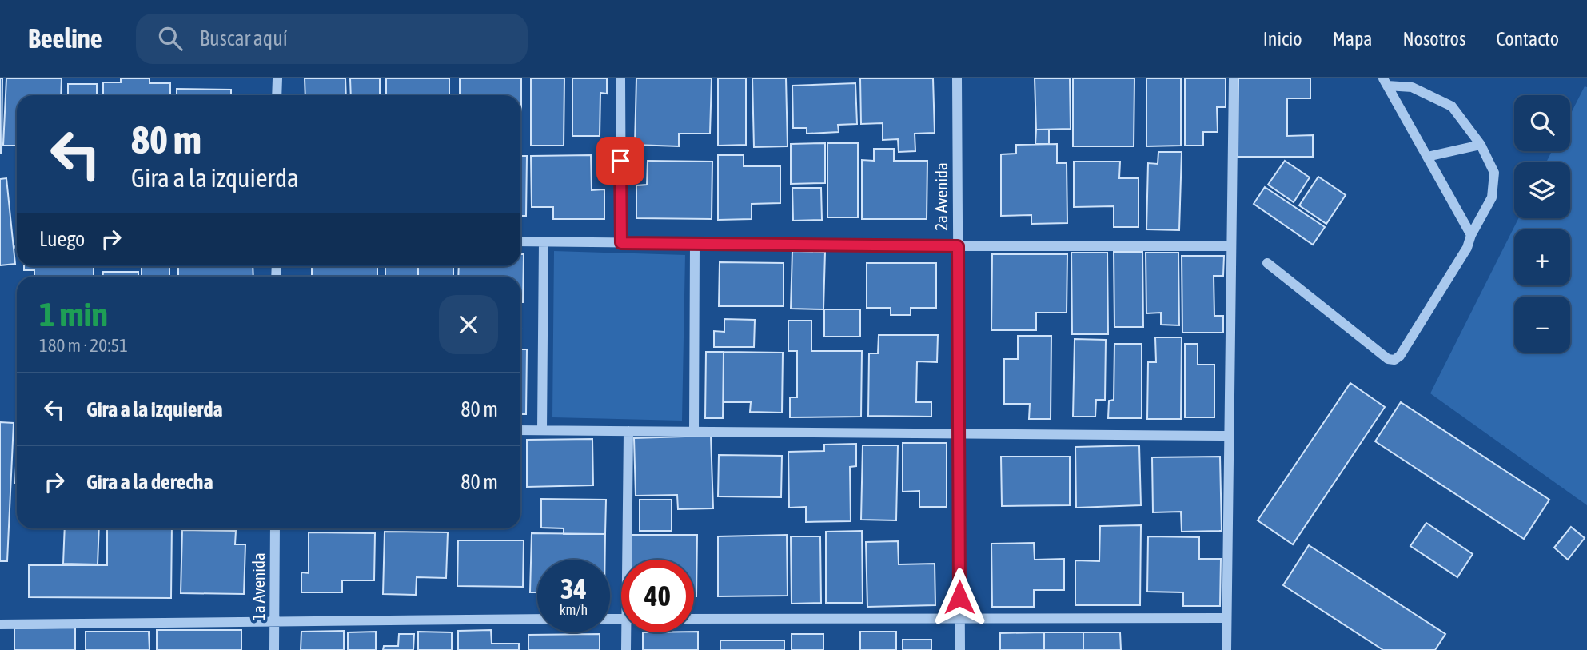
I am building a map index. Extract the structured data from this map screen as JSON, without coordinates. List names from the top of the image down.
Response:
{
  "streets": {
    "street": ["2a Avenida", "1a Avenida"]
  },
  "page": {
    "header": "Beeline",
    "search": "Buscar aquí",
    "nav": [
      "Inicio",
      "Mapa",
      "Nosotros",
      "Contacto"
    ],
    "map_buttons": ["+", "−"],
    "turn": ["80 m", "Gira a la izquierda"],
    "then": "Luego",
    "heading": ["1 min", "180 m · 20:51"],
    "list": [
      {
        "name": "Gira a la izquierda",
        "value": "80 m"
      },
      {
        "name": "Gira a la derecha",
        "value": "80 m"
      }
    ],
    "speed": "34 km/h",
    "limit": "40"
  }
}
